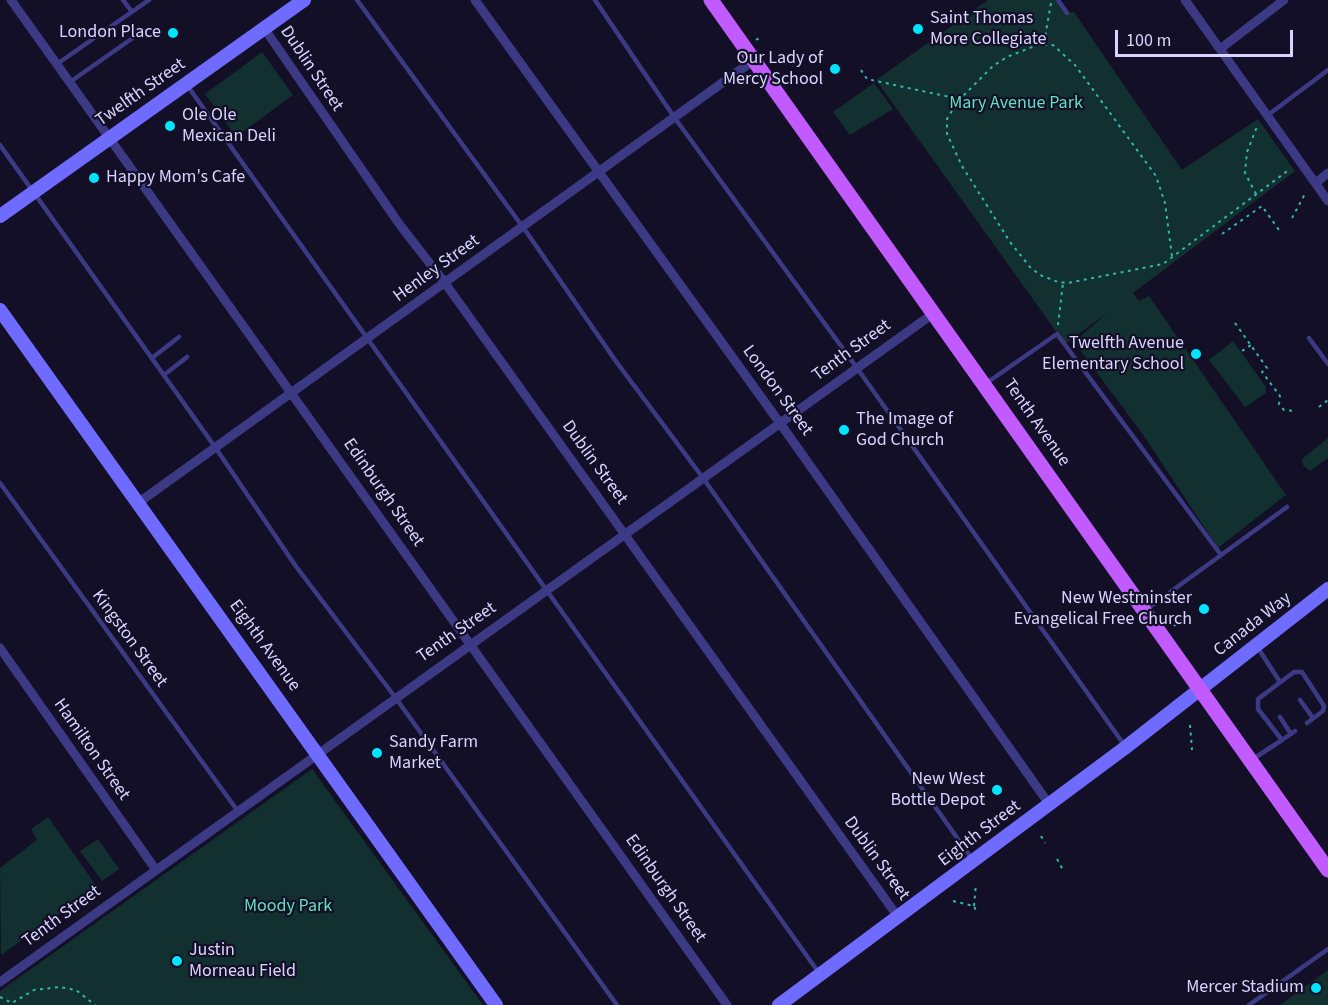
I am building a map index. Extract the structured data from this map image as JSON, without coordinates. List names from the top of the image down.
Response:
{
  "streets": {
    "main road": ["Tenth Avenue"],
    "street": [
      "Dublin Street",
      "Twelfth Street",
      "Henley Street",
      "Tenth Street",
      "London Street",
      "Edinburgh Street",
      "Canada Way",
      "Eighth Avenue",
      "Hamilton Street",
      "Eighth Street"
    ],
    "lane": ["Kingston Street"]
  },
  "crossings": [
    ["Dublin Street", "Twelfth Street"],
    ["Dublin Street", "Henley Street"],
    ["Dublin Street", "Tenth Street"],
    ["Dublin Street", "Eighth Street"],
    ["Twelfth Street", "Edinburgh Street"],
    ["Henley Street", "London Street"],
    ["Henley Street", "Tenth Avenue"],
    ["Henley Street", "Edinburgh Street"],
    ["Henley Street", "Eighth Avenue"],
    ["Tenth Street", "London Street"],
    ["Tenth Street", "Tenth Avenue"],
    ["Tenth Street", "Edinburgh Street"],
    ["Tenth Street", "Kingston Street"],
    ["Tenth Street", "Eighth Avenue"],
    ["Tenth Street", "Hamilton Street"],
    ["London Street", "Eighth Street"],
    ["Tenth Avenue", "Canada Way"],
    ["Tenth Avenue", "Eighth Street"],
    ["Canada Way", "Eighth Street"]
  ],
  "parks": ["Mary Avenue Park", "Moody Park"],
  "places": [
    "Saint Thomas More Collegiate",
    "London Place",
    "Our Lady of Mercy School",
    "Ole Ole Mexican Deli",
    "Happy Mom's Cafe",
    "Twelfth Avenue Elementary School",
    "The Image of God Church",
    "New Westminster Evangelical Free Church",
    "Sandy Farm Market",
    "New West Bottle Depot",
    "Justin Morneau Field",
    "Mercer Stadium"
  ],
  "scale_bar": "100 m"
}
